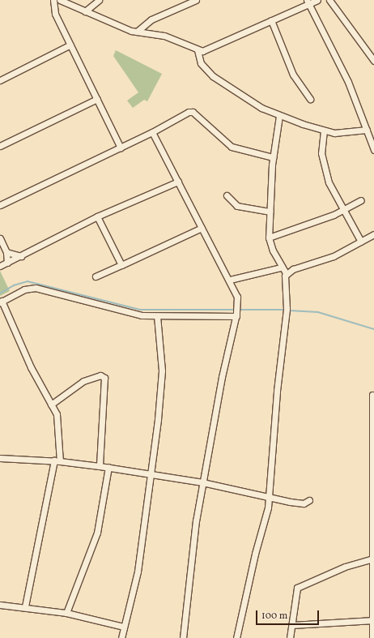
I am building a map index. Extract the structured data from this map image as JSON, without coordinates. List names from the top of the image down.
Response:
{
  "scale_bar": "100 m"
}
